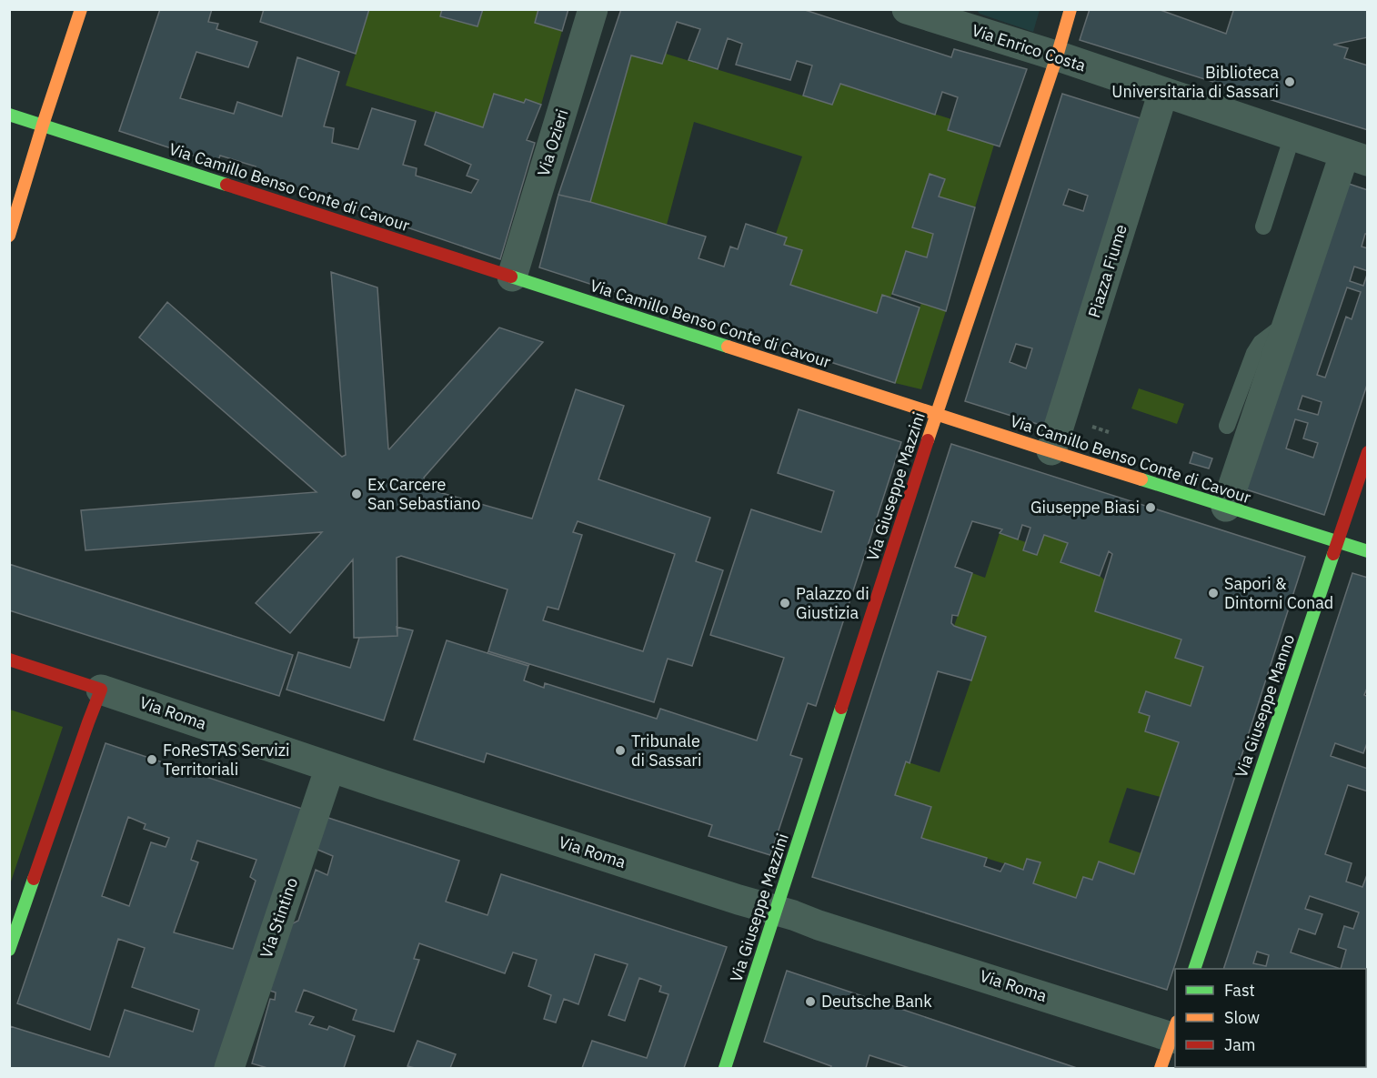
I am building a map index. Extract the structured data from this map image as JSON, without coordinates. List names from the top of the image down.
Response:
{
  "streets": {
    "street": [
      "Via Enrico Costa",
      "Via Ozieri",
      "Via Camillo Benso Conte di Cavour",
      "Piazza Fiume",
      "Via Giuseppe Mazzini",
      "Via Giuseppe Manno",
      "Via Roma",
      "Via Stintino"
    ]
  },
  "crossings": [
    ["Via Enrico Costa", "Piazza Fiume"],
    ["Via Enrico Costa", "Via Giuseppe Mazzini"],
    ["Via Ozieri", "Via Camillo Benso Conte di Cavour"],
    ["Via Camillo Benso Conte di Cavour", "Piazza Fiume"],
    ["Via Camillo Benso Conte di Cavour", "Via Giuseppe Mazzini"],
    ["Via Camillo Benso Conte di Cavour", "Via Giuseppe Manno"],
    ["Via Giuseppe Mazzini", "Via Roma"],
    ["Via Roma", "Via Stintino"]
  ],
  "places": [
    "Biblioteca Universitaria di Sassari",
    "Ex Carcere San Sebastiano",
    "Giuseppe Biasi",
    "Sapori & Dintorni Conad",
    "Palazzo di Giustizia",
    "Tribunale di Sassari",
    "FoReSTAS Servizi Territoriali",
    "Deutsche Bank"
  ],
  "legend": ["Fast", "Slow", "Jam"]
}
